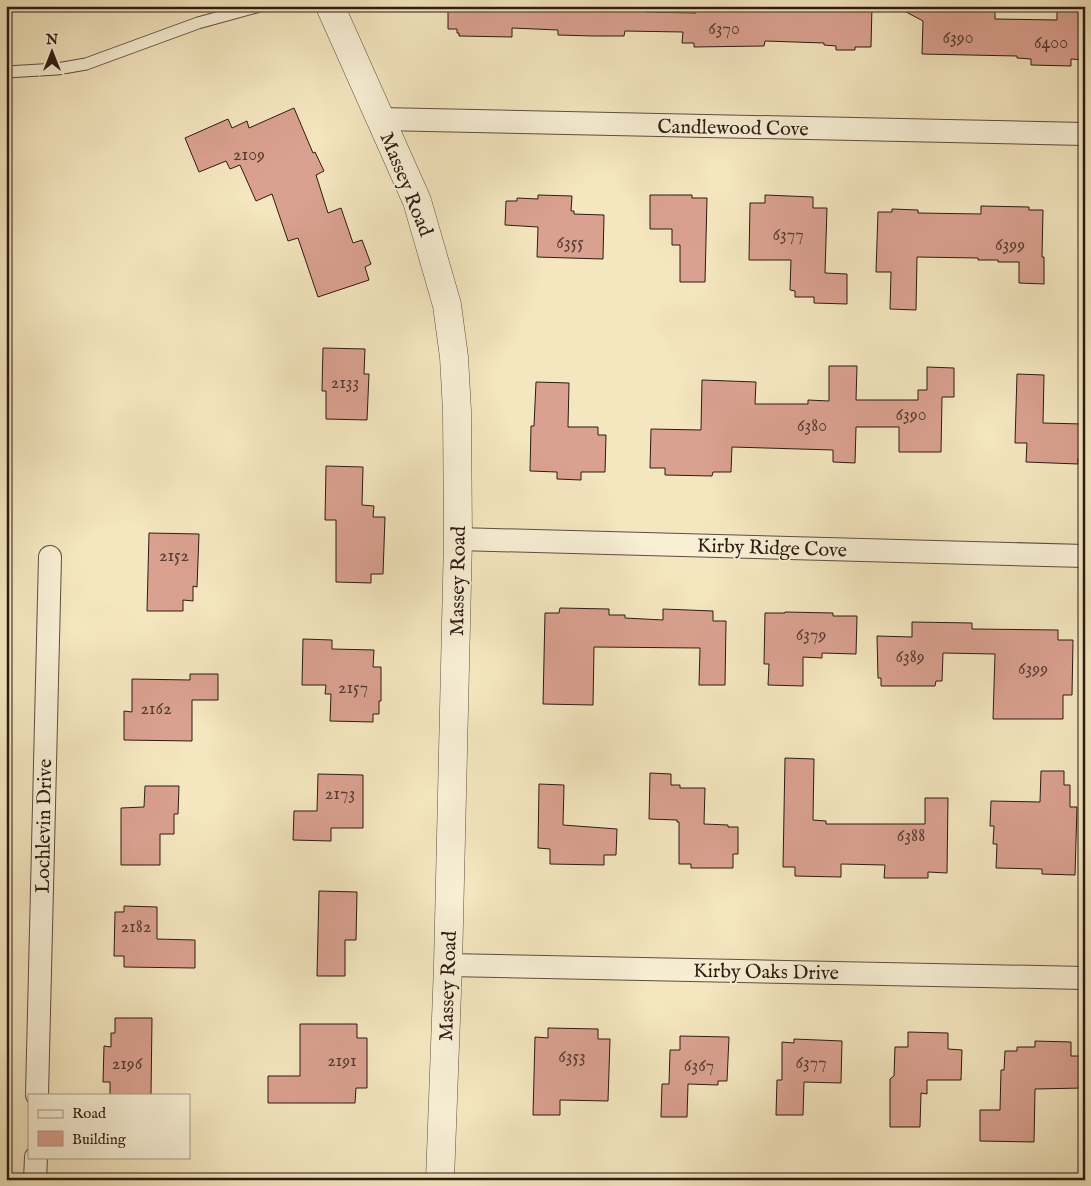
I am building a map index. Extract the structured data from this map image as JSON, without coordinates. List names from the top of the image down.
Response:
{
  "streets": {
    "street": [
      "Candlewood Cove",
      "Massey Road",
      "Kirby Ridge Cove",
      "Lochlevin Drive",
      "Kirby Oaks Drive"
    ]
  },
  "crossings": [
    ["Candlewood Cove", "Massey Road"],
    ["Massey Road", "Kirby Ridge Cove"],
    ["Massey Road", "Kirby Oaks Drive"]
  ],
  "house_numbers": [
    "6370",
    "6390",
    "6400",
    "2109",
    "6377",
    "6355",
    "6399",
    "2133",
    "6390",
    "6380",
    "2152",
    "6379",
    "6389",
    "6399",
    "2157",
    "2162",
    "2173",
    "6388",
    "2182",
    "6353",
    "2191",
    "6377",
    "2196",
    "6367"
  ],
  "legend": ["Road", "Building"],
  "north": "top"
}
